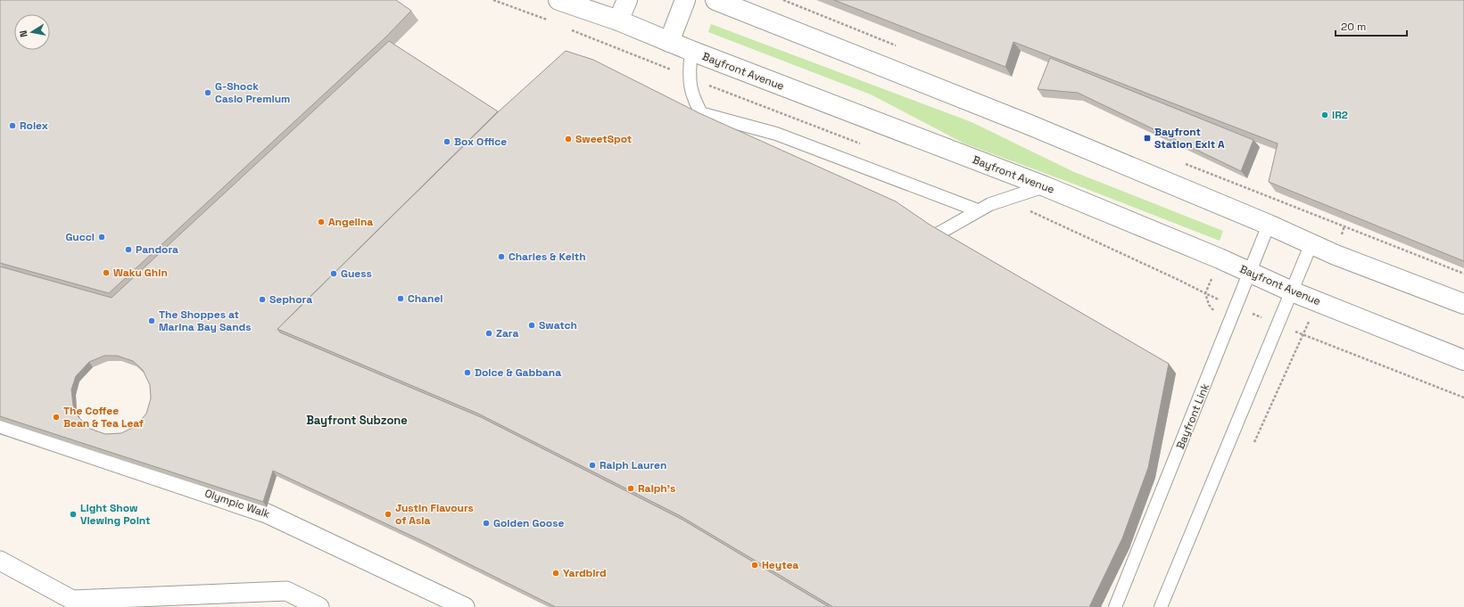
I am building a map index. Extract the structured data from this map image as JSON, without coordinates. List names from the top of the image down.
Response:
{
  "streets": {
    "main road": ["Bayfront Avenue"],
    "street": ["Olympic Walk"],
    "lane": ["Bayfront Link"]
  },
  "crossings": [
    ["Bayfront Avenue", "Bayfront Link"]
  ],
  "districts": ["Bayfront Subzone"],
  "places": {
    "other": [
      "G-Shock Casio Premium",
      "IR2",
      "Rolex",
      "SweetSpot",
      "Box Office",
      "Angelina",
      "Gucci",
      "Pandora",
      "Charles & Keith",
      "Waku Ghin",
      "Guess",
      "Chanel",
      "Sephora",
      "The Shoppes at Marina Bay Sands",
      "Swatch",
      "Zara",
      "Dolce & Gabbana",
      "The Coffee Bean & Tea Leaf",
      "Ralph Lauren",
      "Ralph's",
      "Light Show Viewing Point",
      "Justin Flavours of Asia",
      "Golden Goose",
      "Heytea",
      "Yardbird"
    ],
    "transit": ["Bayfront Station Exit A"]
  },
  "scale_bar": "20 m",
  "north": "left"
}
